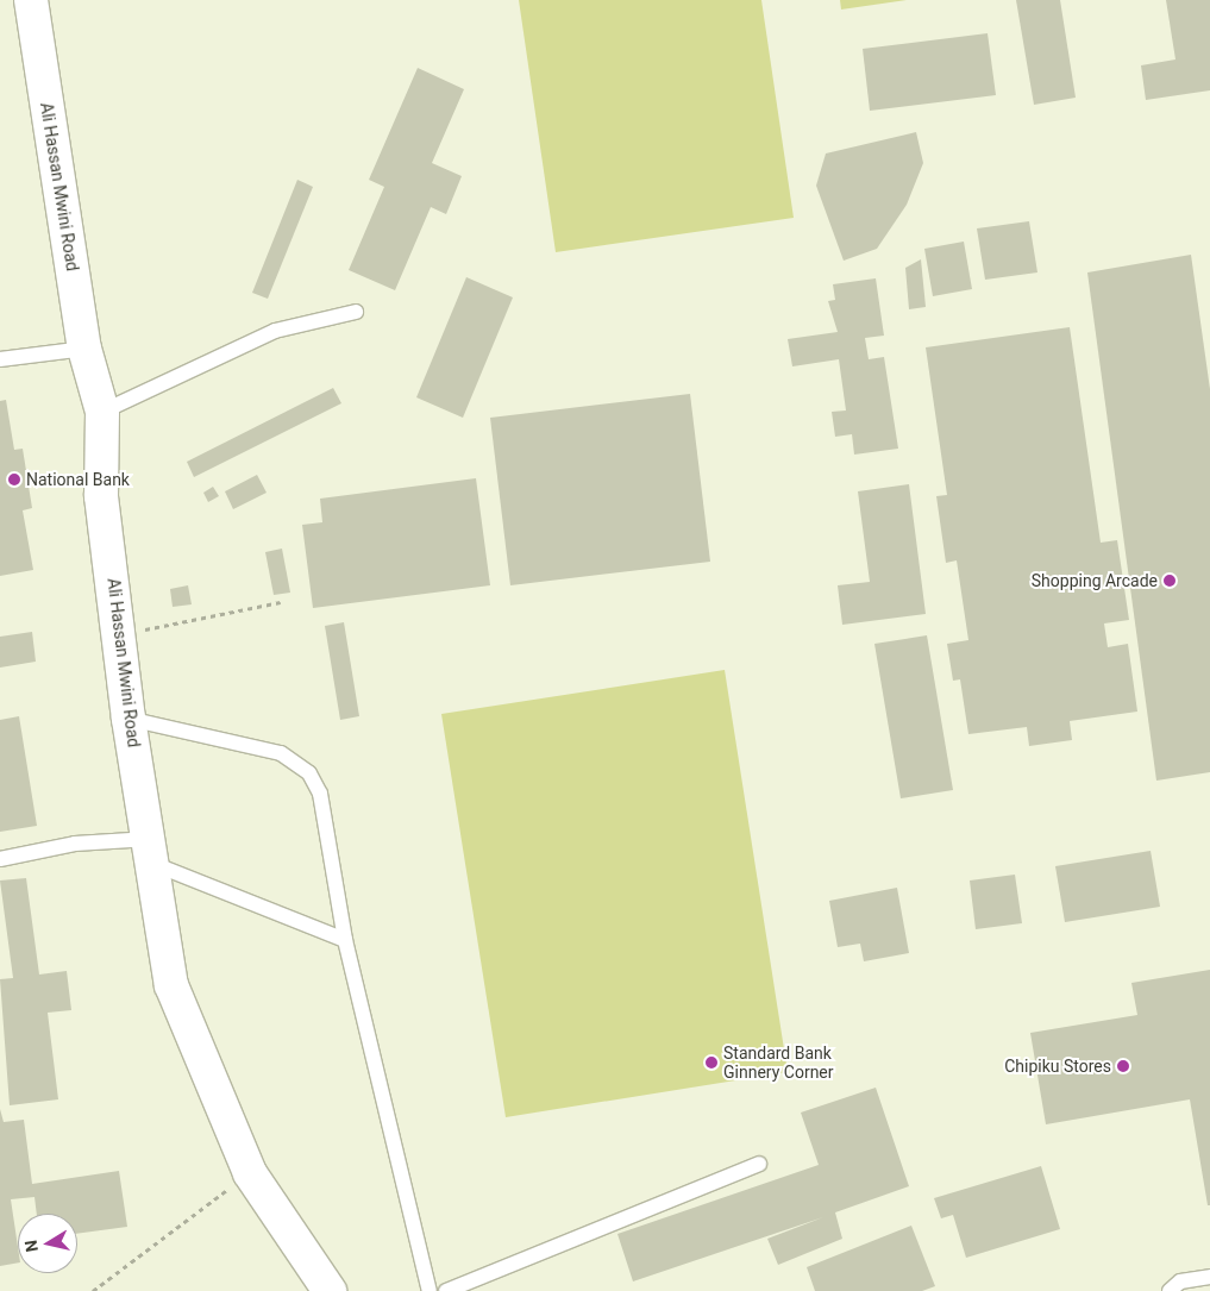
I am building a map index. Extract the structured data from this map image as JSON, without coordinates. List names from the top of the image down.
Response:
{
  "streets": {
    "main road": ["Ali Hassan Mwini Road"]
  },
  "places": [
    "National Bank",
    "Shopping Arcade",
    "Standard Bank Ginnery Corner",
    "Chipiku Stores"
  ],
  "north": "left"
}
